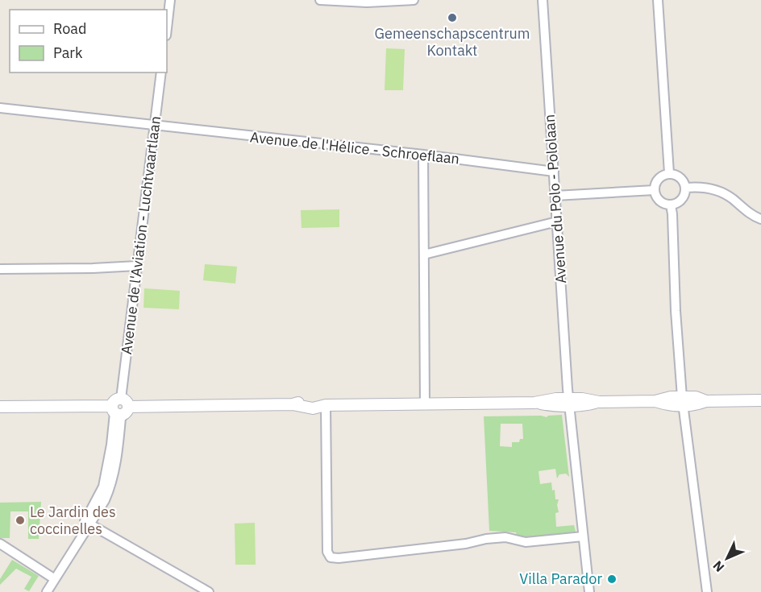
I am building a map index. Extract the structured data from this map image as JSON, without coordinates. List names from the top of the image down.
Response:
{
  "streets": {
    "street": ["Avenue de l'Hélice - Schroeflaan", "Avenue du Polo - Pololaan", "Avenue de l'Aviation - Luchtvaartlaan"]
  },
  "crossings": [
    ["Avenue de l'Hélice - Schroeflaan", "Avenue du Polo - Pololaan"],
    ["Avenue de l'Hélice - Schroeflaan", "Avenue de l'Aviation - Luchtvaartlaan"]
  ],
  "places": ["Gemeenschapscentrum Kontakt", "Le Jardin des coccinelles", "Villa Parador"],
  "legend": ["Road", "Park"],
  "north": "bottom left"
}
